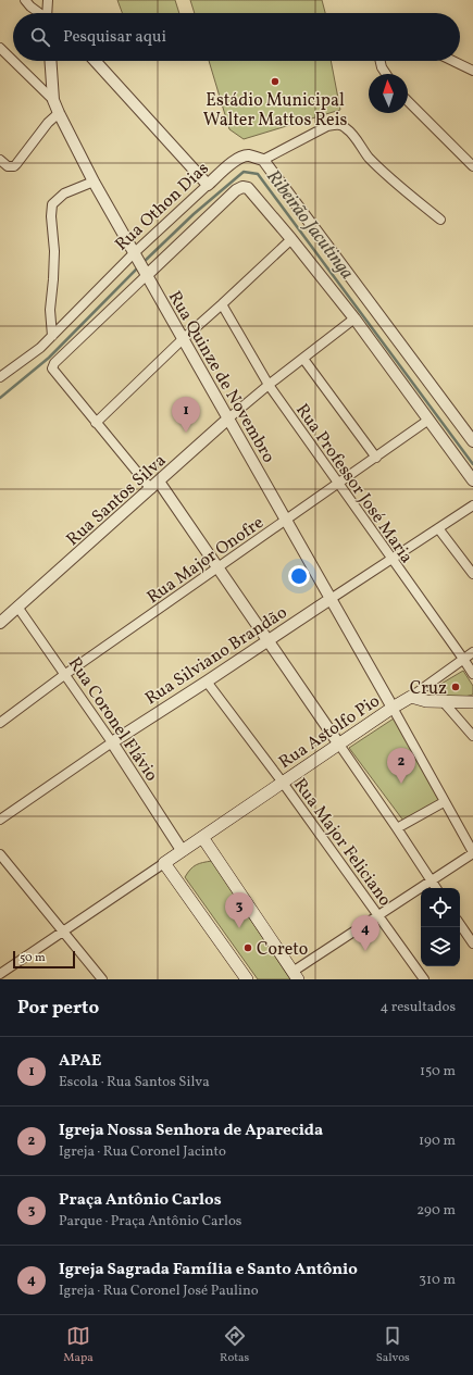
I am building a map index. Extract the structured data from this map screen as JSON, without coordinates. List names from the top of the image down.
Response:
{
  "streets": {
    "main road": ["Rua Astolfo Pio"],
    "street": [
      "Rua Othon Dias",
      "Rua Quinze de Novembro",
      "Rua Professor José Maria",
      "Rua Santos Silva",
      "Rua Major Onofre",
      "Rua Silviano Brandão",
      "Rua Coronel Flávio",
      "Rua Major Feliciano"
    ]
  },
  "crossings": [
    ["Rua Othon Dias", "Rua Quinze de Novembro"],
    ["Rua Quinze de Novembro", "Rua Santos Silva"],
    ["Rua Quinze de Novembro", "Rua Major Onofre"],
    ["Rua Quinze de Novembro", "Rua Silviano Brandão"],
    ["Rua Quinze de Novembro", "Rua Astolfo Pio"],
    ["Rua Professor José Maria", "Rua Santos Silva"],
    ["Rua Professor José Maria", "Rua Major Onofre"],
    ["Rua Professor José Maria", "Rua Silviano Brandão"],
    ["Rua Professor José Maria", "Rua Astolfo Pio"],
    ["Rua Santos Silva", "Rua Coronel Flávio"],
    ["Rua Major Onofre", "Rua Coronel Flávio"],
    ["Rua Silviano Brandão", "Rua Coronel Flávio"],
    ["Rua Silviano Brandão", "Rua Major Feliciano"],
    ["Rua Coronel Flávio", "Rua Astolfo Pio"],
    ["Rua Astolfo Pio", "Rua Major Feliciano"]
  ],
  "water": ["Ribeirão Jacutinga"],
  "places": ["Estádio Municipal Walter Mattos Reis", "Cruz", "Coreto"],
  "scale_bar": "50 m",
  "north": "top",
  "page": {
    "search": "Pesquisar aqui",
    "pins": [
      "1",
      "2",
      "3",
      "4"
    ],
    "scale": "50 m",
    "heading": ["Por perto", "4 resultados"],
    "list": [
      {
        "mark": "1",
        "name": "APAE",
        "note": "Escola · Rua Santos Silva",
        "value": "150 m"
      },
      {
        "mark": "2",
        "name": "Igreja Nossa Senhora de Aparecida",
        "note": "Igreja · Rua Coronel Jacinto",
        "value": "190 m"
      },
      {
        "mark": "3",
        "name": "Praça Antônio Carlos",
        "note": "Parque · Praça Antônio Carlos",
        "value": "290 m"
      },
      {
        "mark": "4",
        "name": "Igreja Sagrada Família e Santo Antônio",
        "note": "Igreja · Rua Coronel José Paulino",
        "value": "310 m"
      }
    ],
    "nav": ["Mapa", "Rotas", "Salvos"]
  }
}
